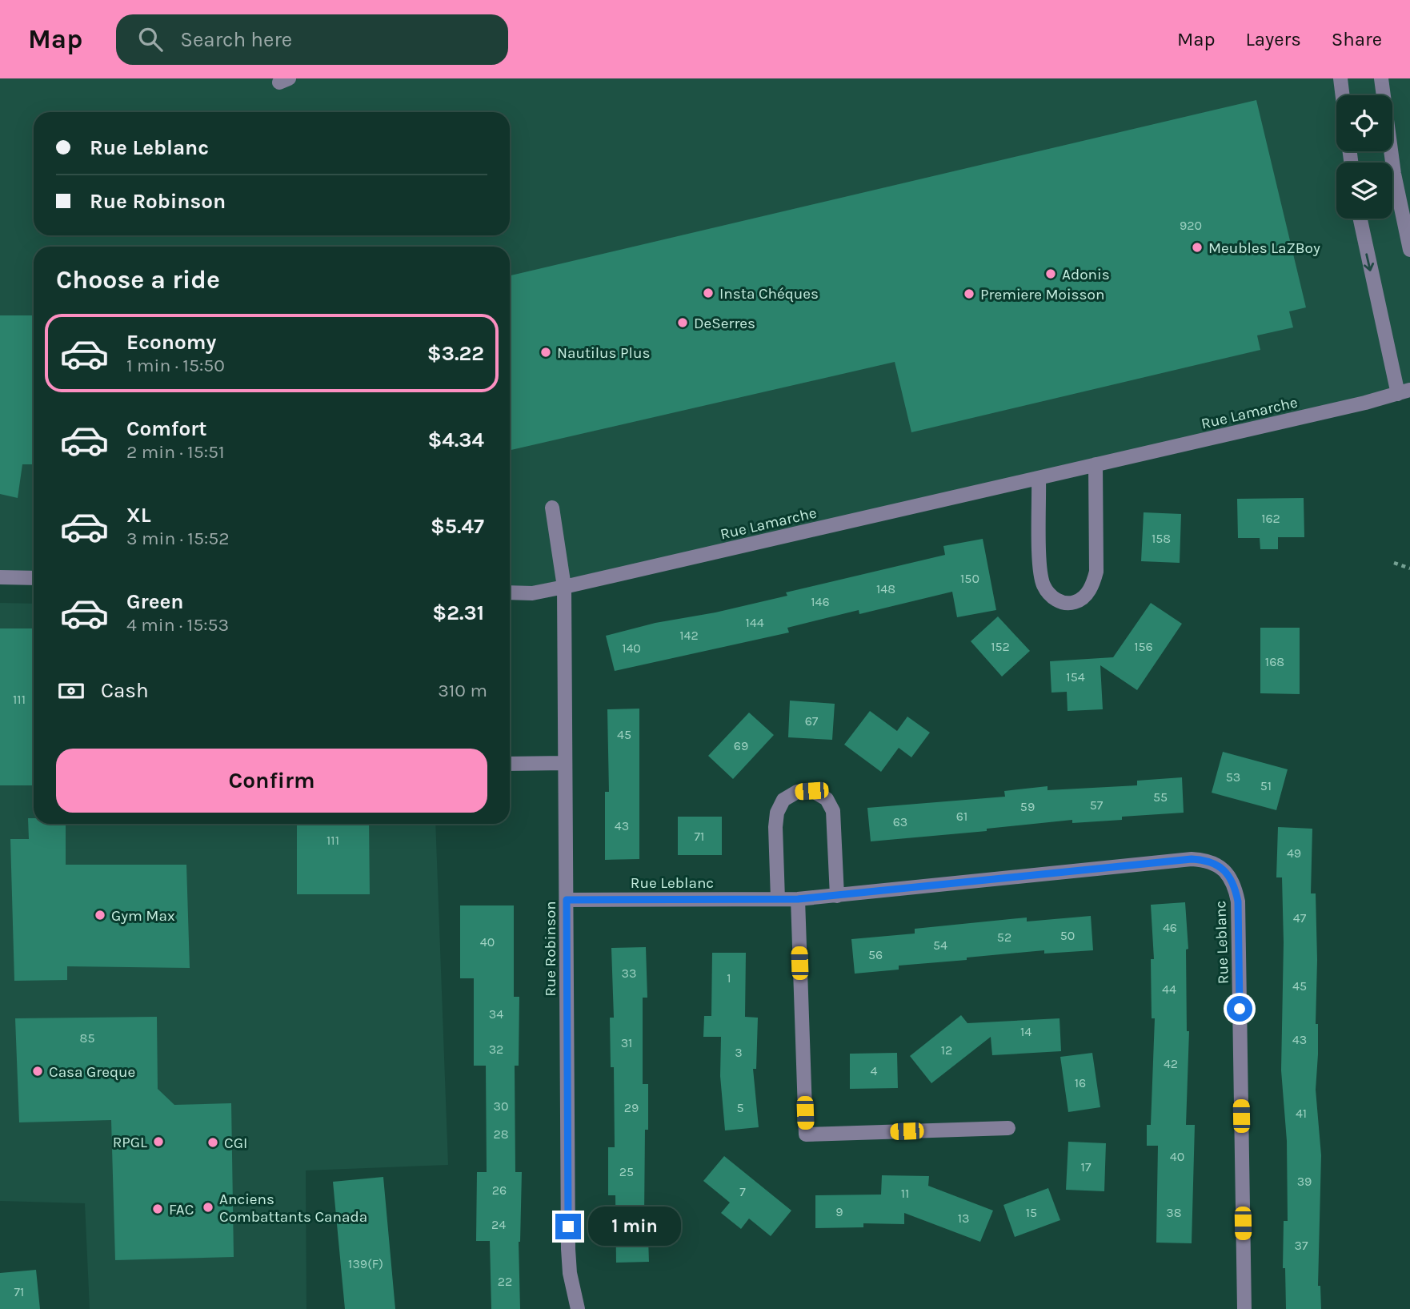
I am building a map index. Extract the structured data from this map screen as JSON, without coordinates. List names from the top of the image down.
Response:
{
  "streets": {
    "street": ["Rue Lamarche", "Rue Leblanc", "Rue Robinson"]
  },
  "crossings": [
    ["Rue Lamarche", "Rue Robinson"],
    ["Rue Leblanc", "Rue Robinson"]
  ],
  "places": [
    "Meubles LaZBoy",
    "Adonis",
    "Insta Chéques",
    "Premiere Moisson",
    "DeSerres",
    "Nautilus Plus",
    "Gym Max",
    "Casa Greque",
    "RPGL",
    "CGI",
    "Anciens Combattants Canada",
    "FAC"
  ],
  "house_numbers": [
    "920",
    "162",
    "158",
    "150",
    "148",
    "146",
    "144",
    "142",
    "152",
    "156",
    "140",
    "168",
    "154",
    "111",
    "67",
    "45",
    "69",
    "53",
    "51",
    "55",
    "57",
    "59",
    "61",
    "63",
    "43",
    "71",
    "111",
    "49",
    "47",
    "46",
    "50",
    "52",
    "40",
    "54",
    "56",
    "33",
    "1",
    "45",
    "44",
    "34",
    "14",
    "85",
    "43",
    "31",
    "32",
    "12",
    "3",
    "42",
    "4",
    "16",
    "30",
    "29",
    "5",
    "41",
    "28",
    "40",
    "17",
    "25",
    "39",
    "26",
    "7",
    "11",
    "9",
    "15",
    "38",
    "13",
    "24",
    "37",
    "139(F)",
    "22",
    "71"
  ],
  "page": {
    "header": "Map",
    "search": "Search here",
    "nav": ["Map", "Layers", "Share"],
    "banner": ["Rue Leblanc", "Rue Robinson"],
    "heading": "Choose a ride",
    "list": [
      {
        "name": "Economy",
        "note": "1 min · 15:50",
        "value": "$3.22"
      },
      {
        "name": "Comfort",
        "note": "2 min · 15:51",
        "value": "$4.34"
      },
      {
        "name": "XL",
        "note": "3 min · 15:52",
        "value": "$5.47"
      },
      {
        "name": "Green",
        "note": "4 min · 15:53",
        "value": "$2.31"
      }
    ],
    "pay": ["Cash", "310 m"],
    "buttons": "Confirm",
    "bubble": "1 min"
  }
}
